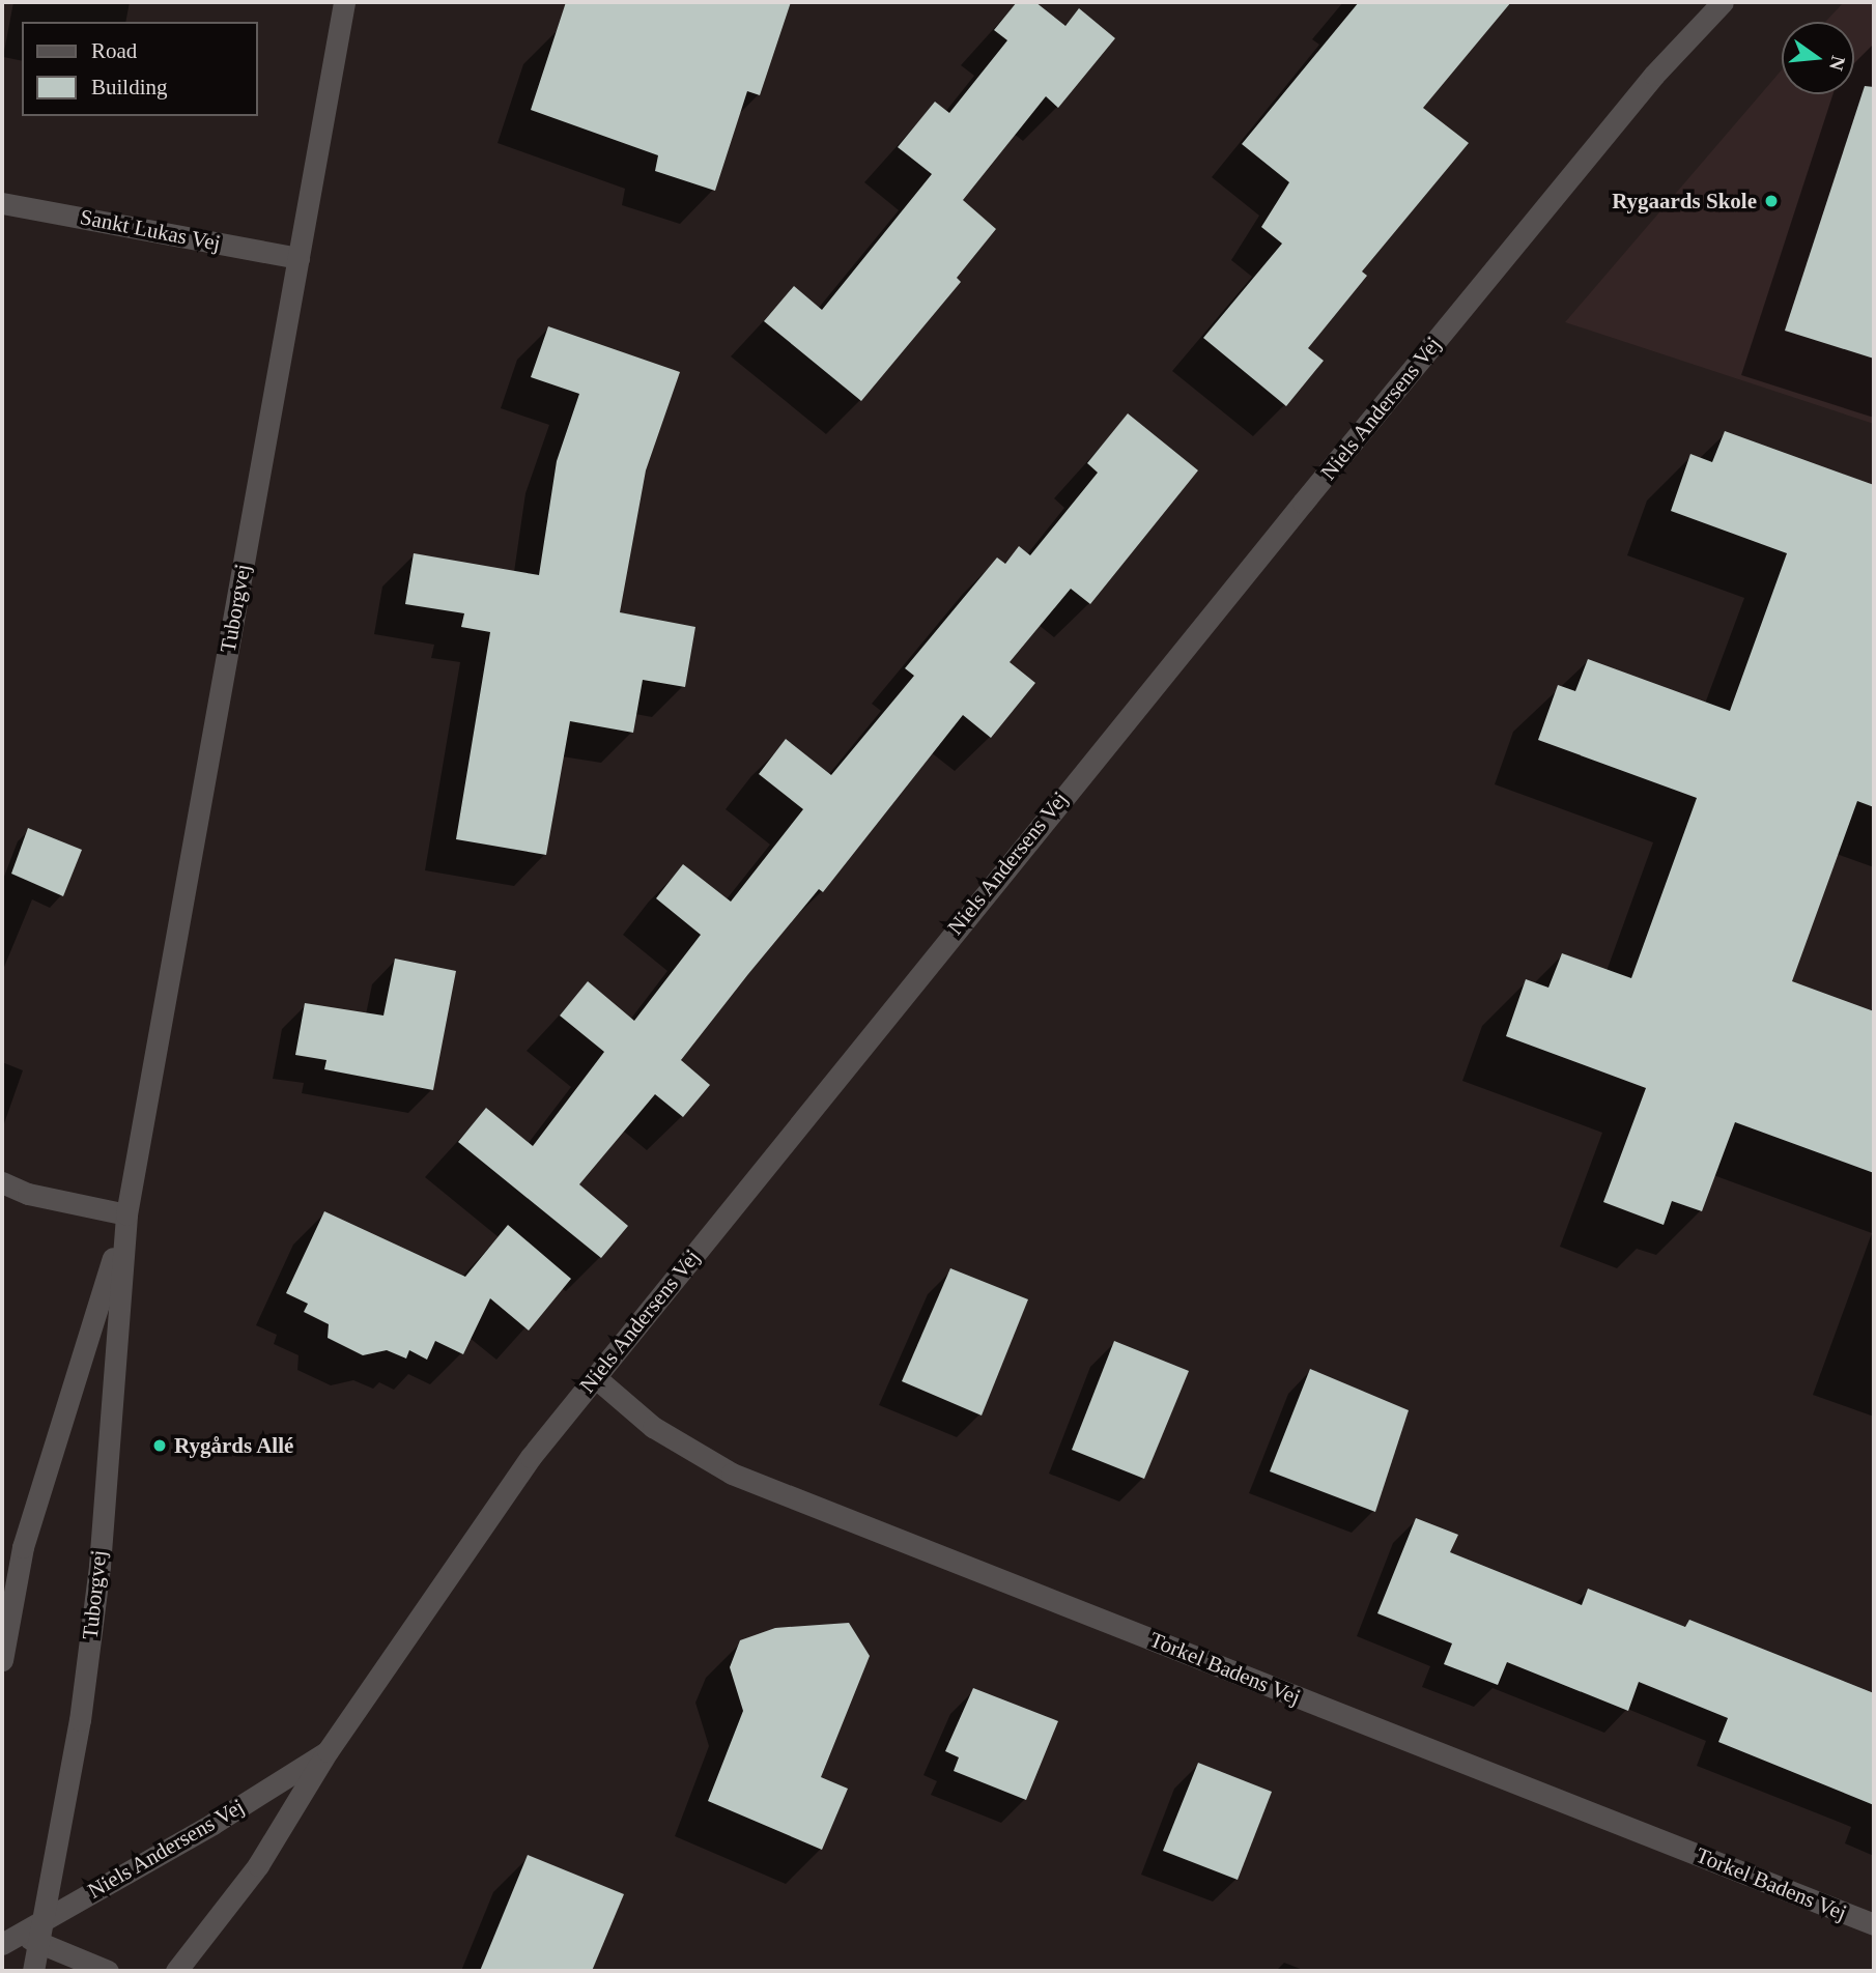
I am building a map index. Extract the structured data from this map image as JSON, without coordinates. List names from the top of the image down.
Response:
{
  "streets": {
    "street": [
      "Sankt Lukas Vej",
      "Niels Andersens Vej",
      "Tuborgvej",
      "Torkel Badens Vej"
    ]
  },
  "crossings": [
    ["Sankt Lukas Vej", "Tuborgvej"],
    ["Niels Andersens Vej", "Tuborgvej"],
    ["Niels Andersens Vej", "Torkel Badens Vej"]
  ],
  "places": ["Rygaards Skole", "Rygårds Allé"],
  "legend": ["Road", "Building"],
  "north": "right"
}
